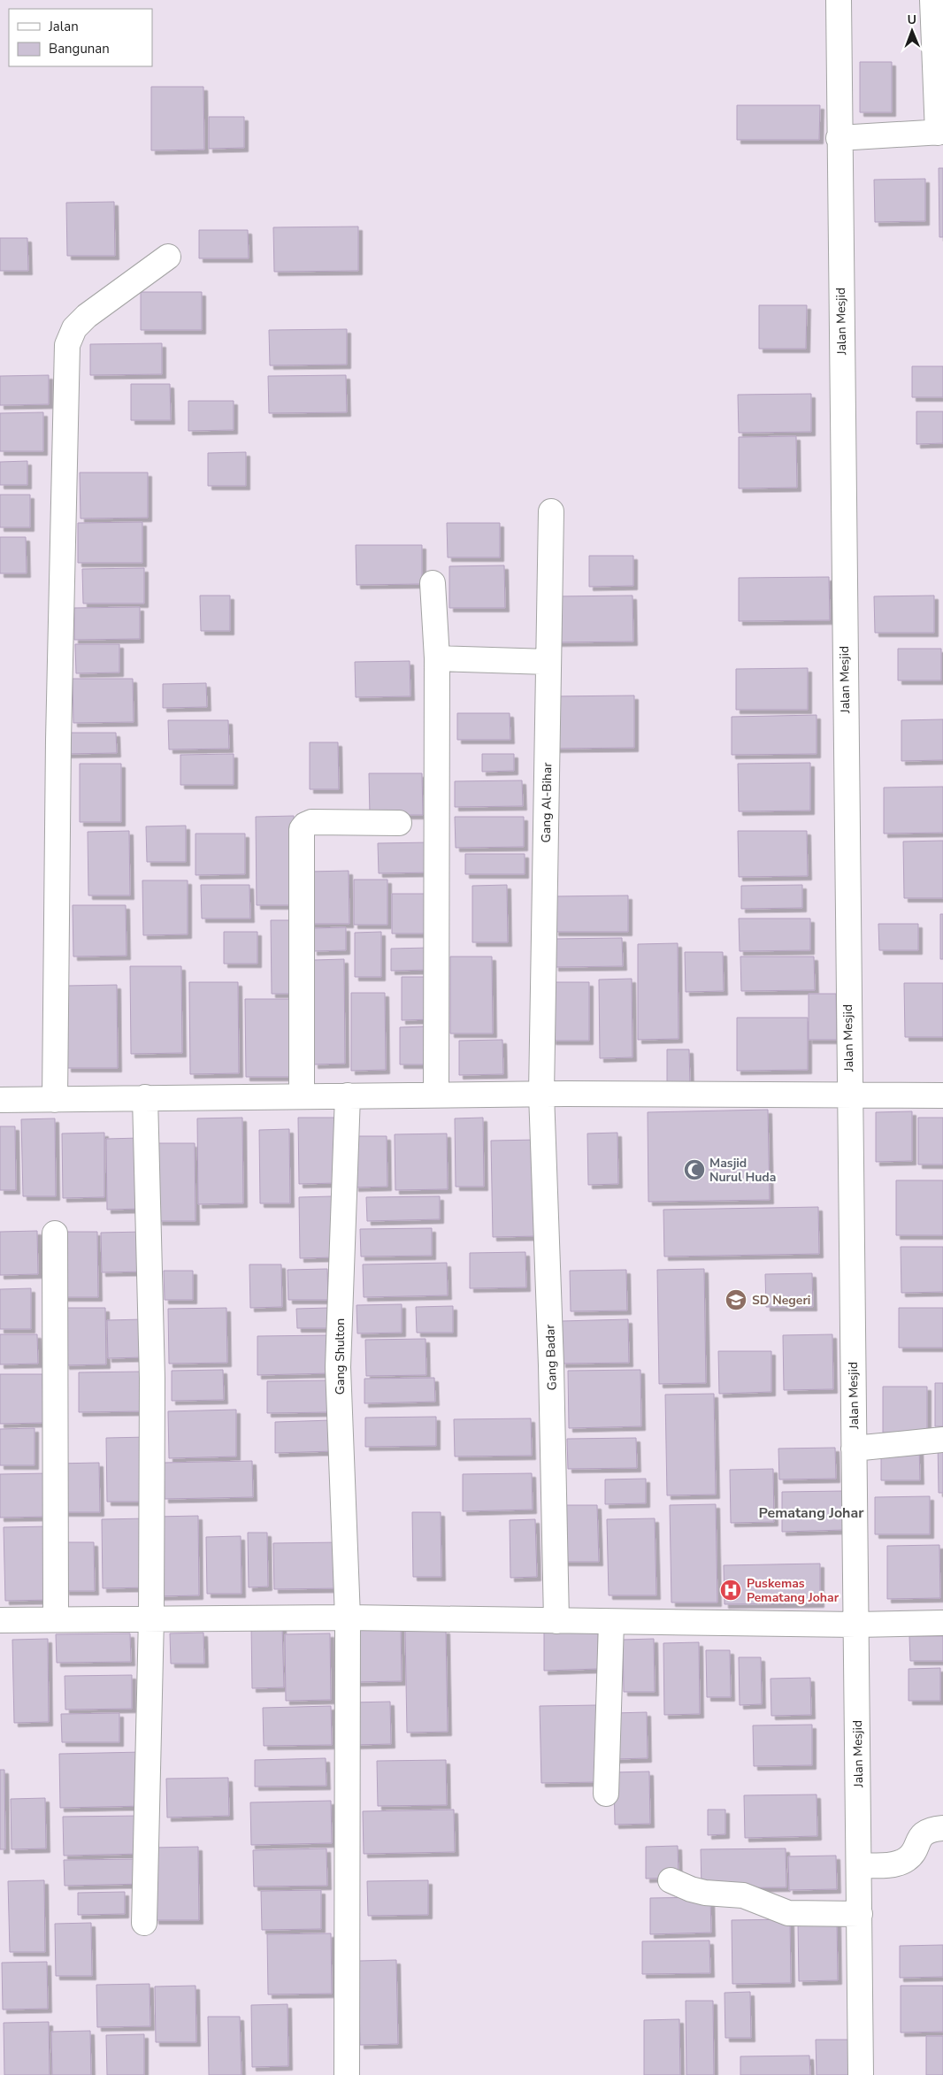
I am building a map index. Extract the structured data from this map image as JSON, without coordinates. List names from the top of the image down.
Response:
{
  "streets": {
    "street": [
      "Jalan Mesjid",
      "Gang Al-Bihar",
      "Gang Shulton",
      "Gang Badar"
    ]
  },
  "crossings": [
    ["Gang Al-Bihar", "Gang Badar"]
  ],
  "districts": ["Pematang Johar"],
  "places": {
    "mosque": ["Masjid Nurul Huda"],
    "school or university": ["SD Negeri"],
    "hospital": ["Puskemas Pematang Johar"]
  },
  "legend": ["Jalan", "Bangunan"],
  "north": "top"
}
